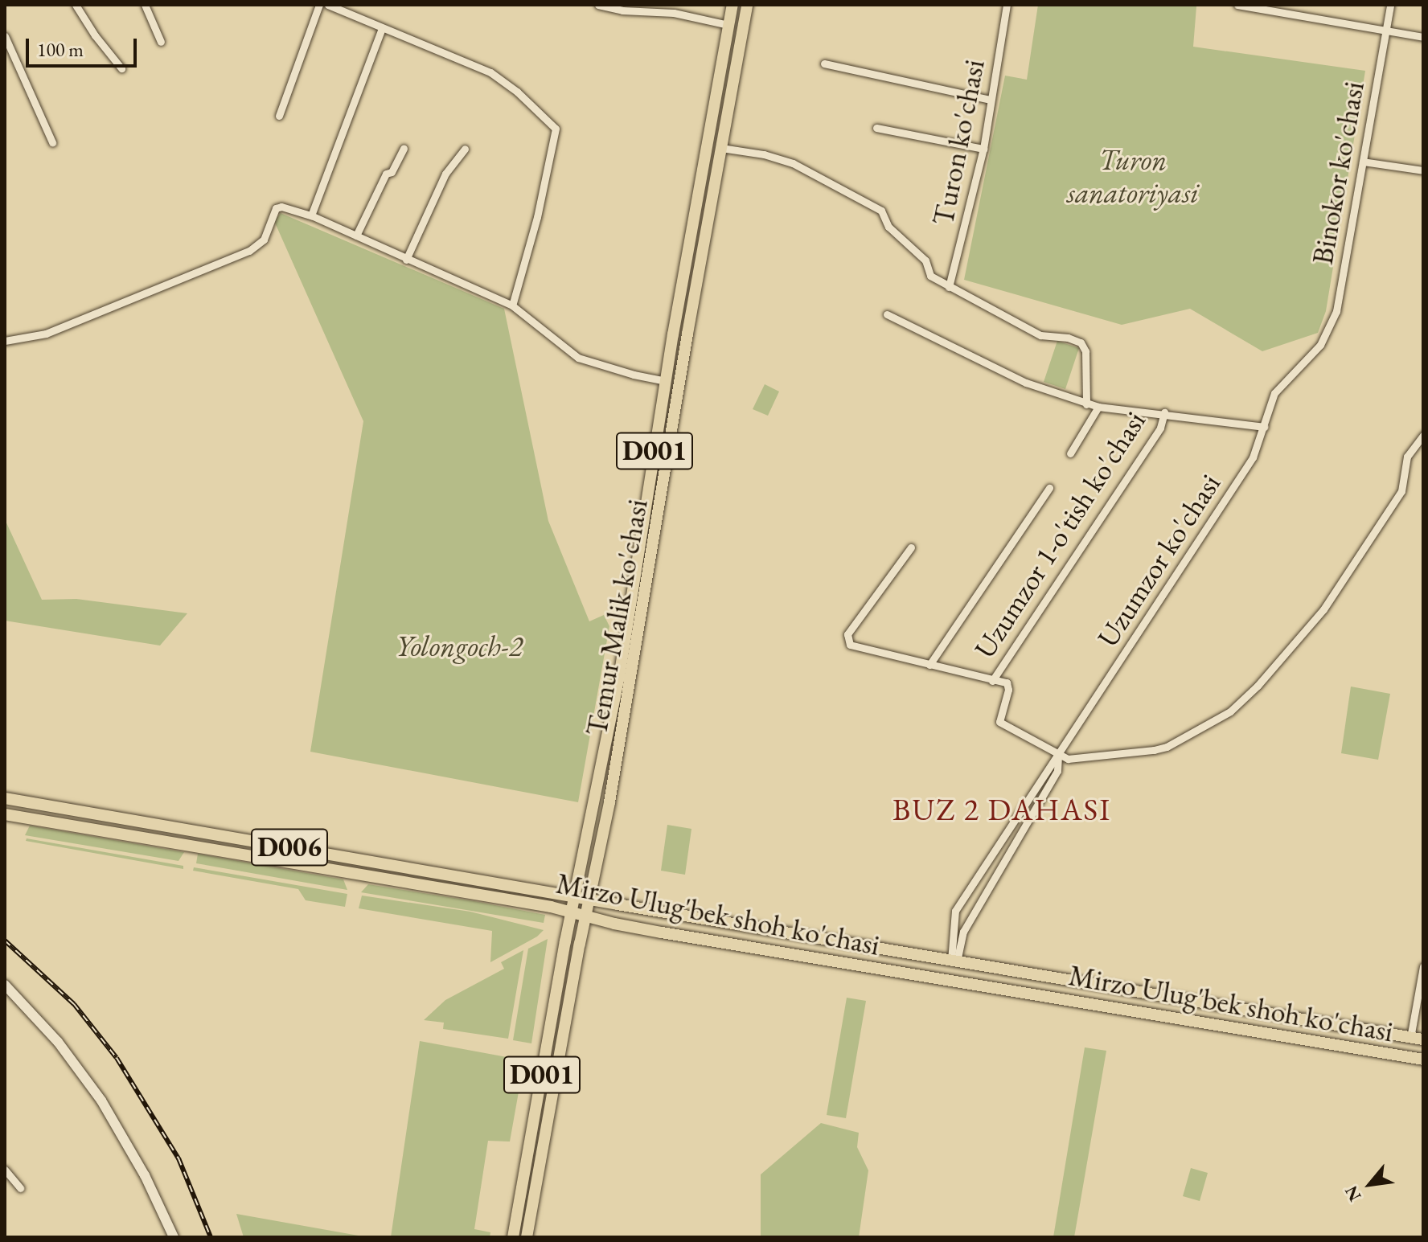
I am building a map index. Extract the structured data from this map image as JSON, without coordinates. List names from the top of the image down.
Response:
{
  "streets": {
    "main road": [
      "D001",
      "Temur Malik ko'chasi",
      "D006",
      "Mirzo Ulug'bek shoh ko'chasi"
    ],
    "street": [
      "Turon ko'chasi",
      "Binokor ko'chasi",
      "Uzumzor 1-o'tish ko'chasi",
      "Uzumzor ko'chasi"
    ]
  },
  "crossings": [
    ["Binokor ko'chasi", "Uzumzor ko'chasi"],
    ["Uzumzor ko'chasi", "Mirzo Ulug'bek shoh ko'chasi"],
    ["Temur Malik ko'chasi", "Mirzo Ulug'bek shoh ko'chasi"]
  ],
  "districts": ["BUZ 2 DAHASI"],
  "parks": ["Turon sanatoriyasi", "Yolongoch-2"],
  "scale_bar": "100 m",
  "north": "bottom left"
}
